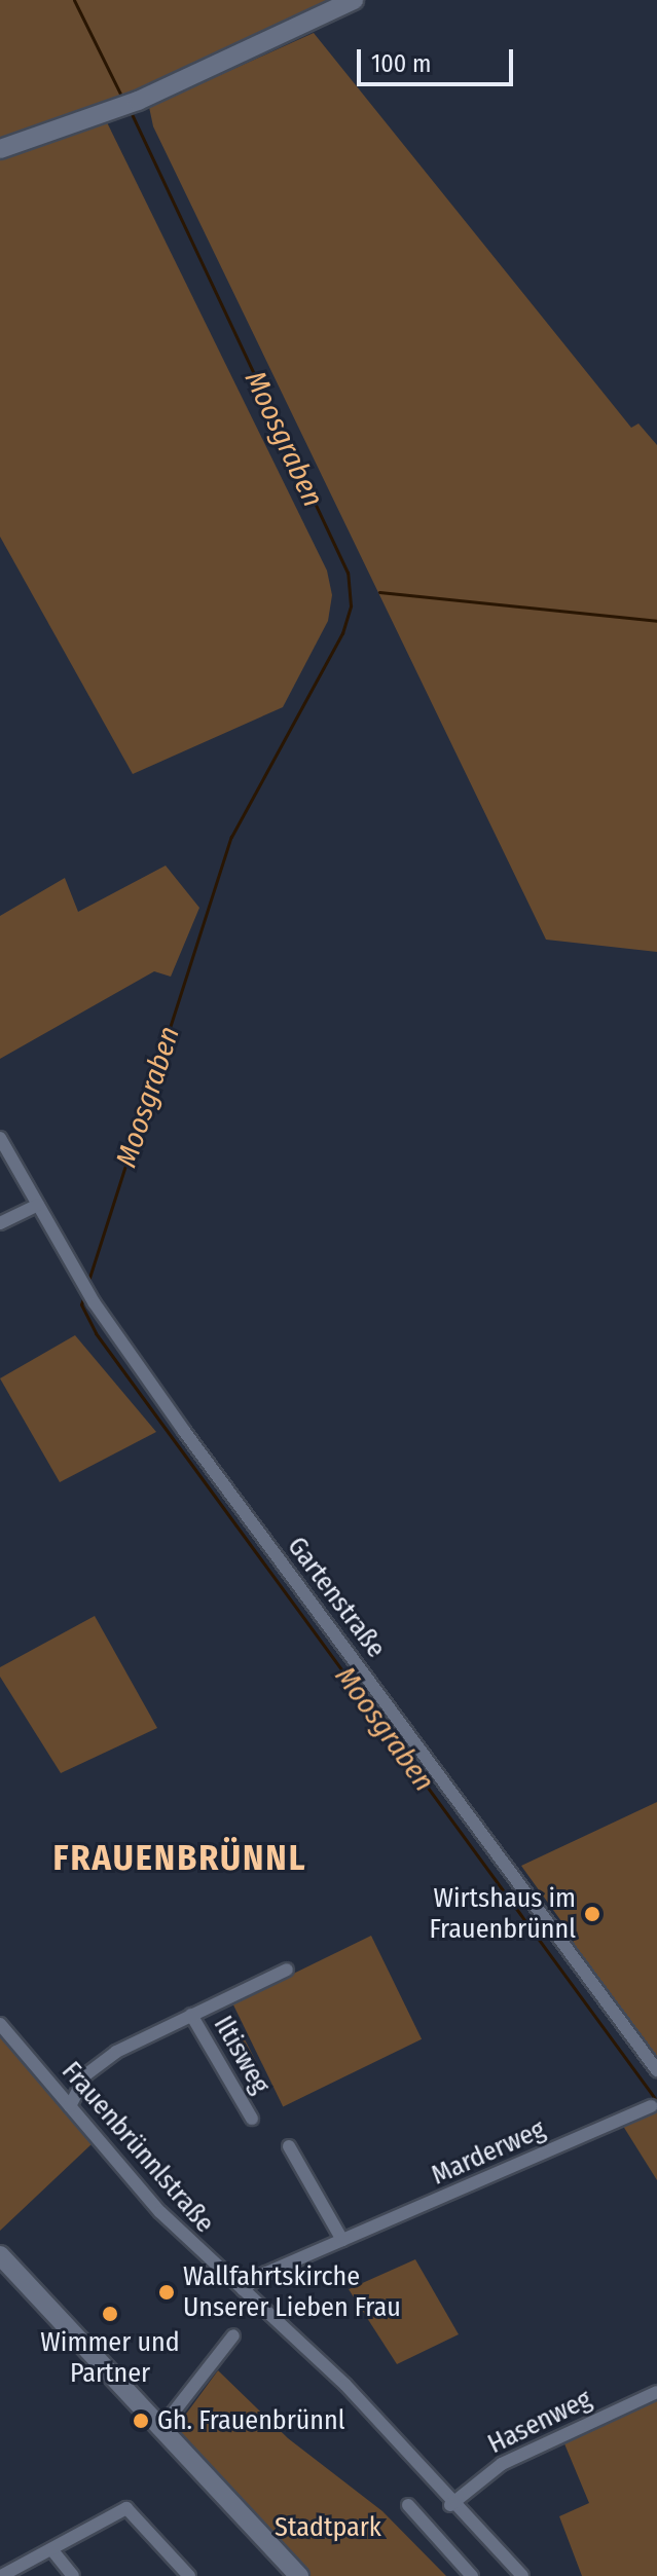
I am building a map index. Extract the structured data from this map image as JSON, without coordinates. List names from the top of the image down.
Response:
{
  "streets": {
    "street": [
      "Gartenstraße",
      "Iltisweg",
      "Frauenbrünnlstraße",
      "Marderweg",
      "Hasenweg"
    ]
  },
  "crossings": [
    ["Iltisweg", "Frauenbrünnlstraße"],
    ["Frauenbrünnlstraße", "Marderweg"],
    ["Frauenbrünnlstraße", "Hasenweg"]
  ],
  "districts": ["FRAUENBRÜNNL"],
  "water": ["Moosgraben"],
  "parks": ["Stadtpark"],
  "places": [
    "Wirtshaus im Frauenbrünnl",
    "Wallfahrtskirche Unserer Lieben Frau",
    "Wimmer und Partner",
    "Gh. Frauenbrünnl"
  ],
  "scale_bar": "100 m"
}
